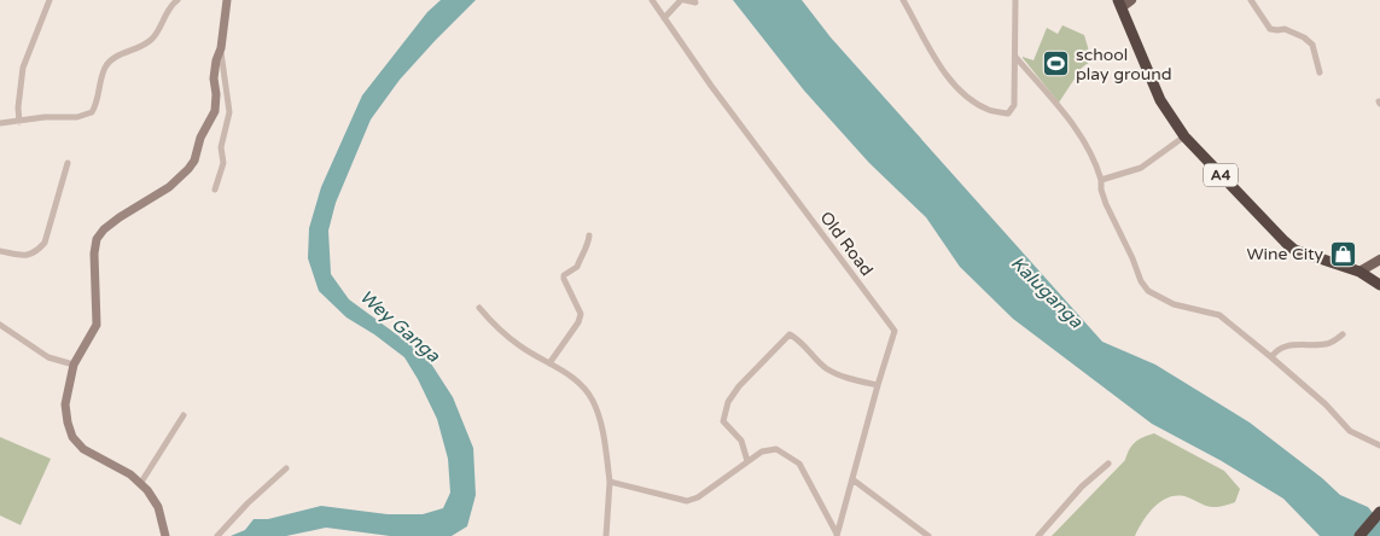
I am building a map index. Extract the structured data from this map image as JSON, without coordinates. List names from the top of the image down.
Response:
{
  "streets": {
    "highway": ["A4"],
    "street": ["Old Road"]
  },
  "water": ["Kaluganga", "Wey Ganga"],
  "places": {
    "sports": ["school play ground"],
    "shop": ["Wine City"]
  }
}
